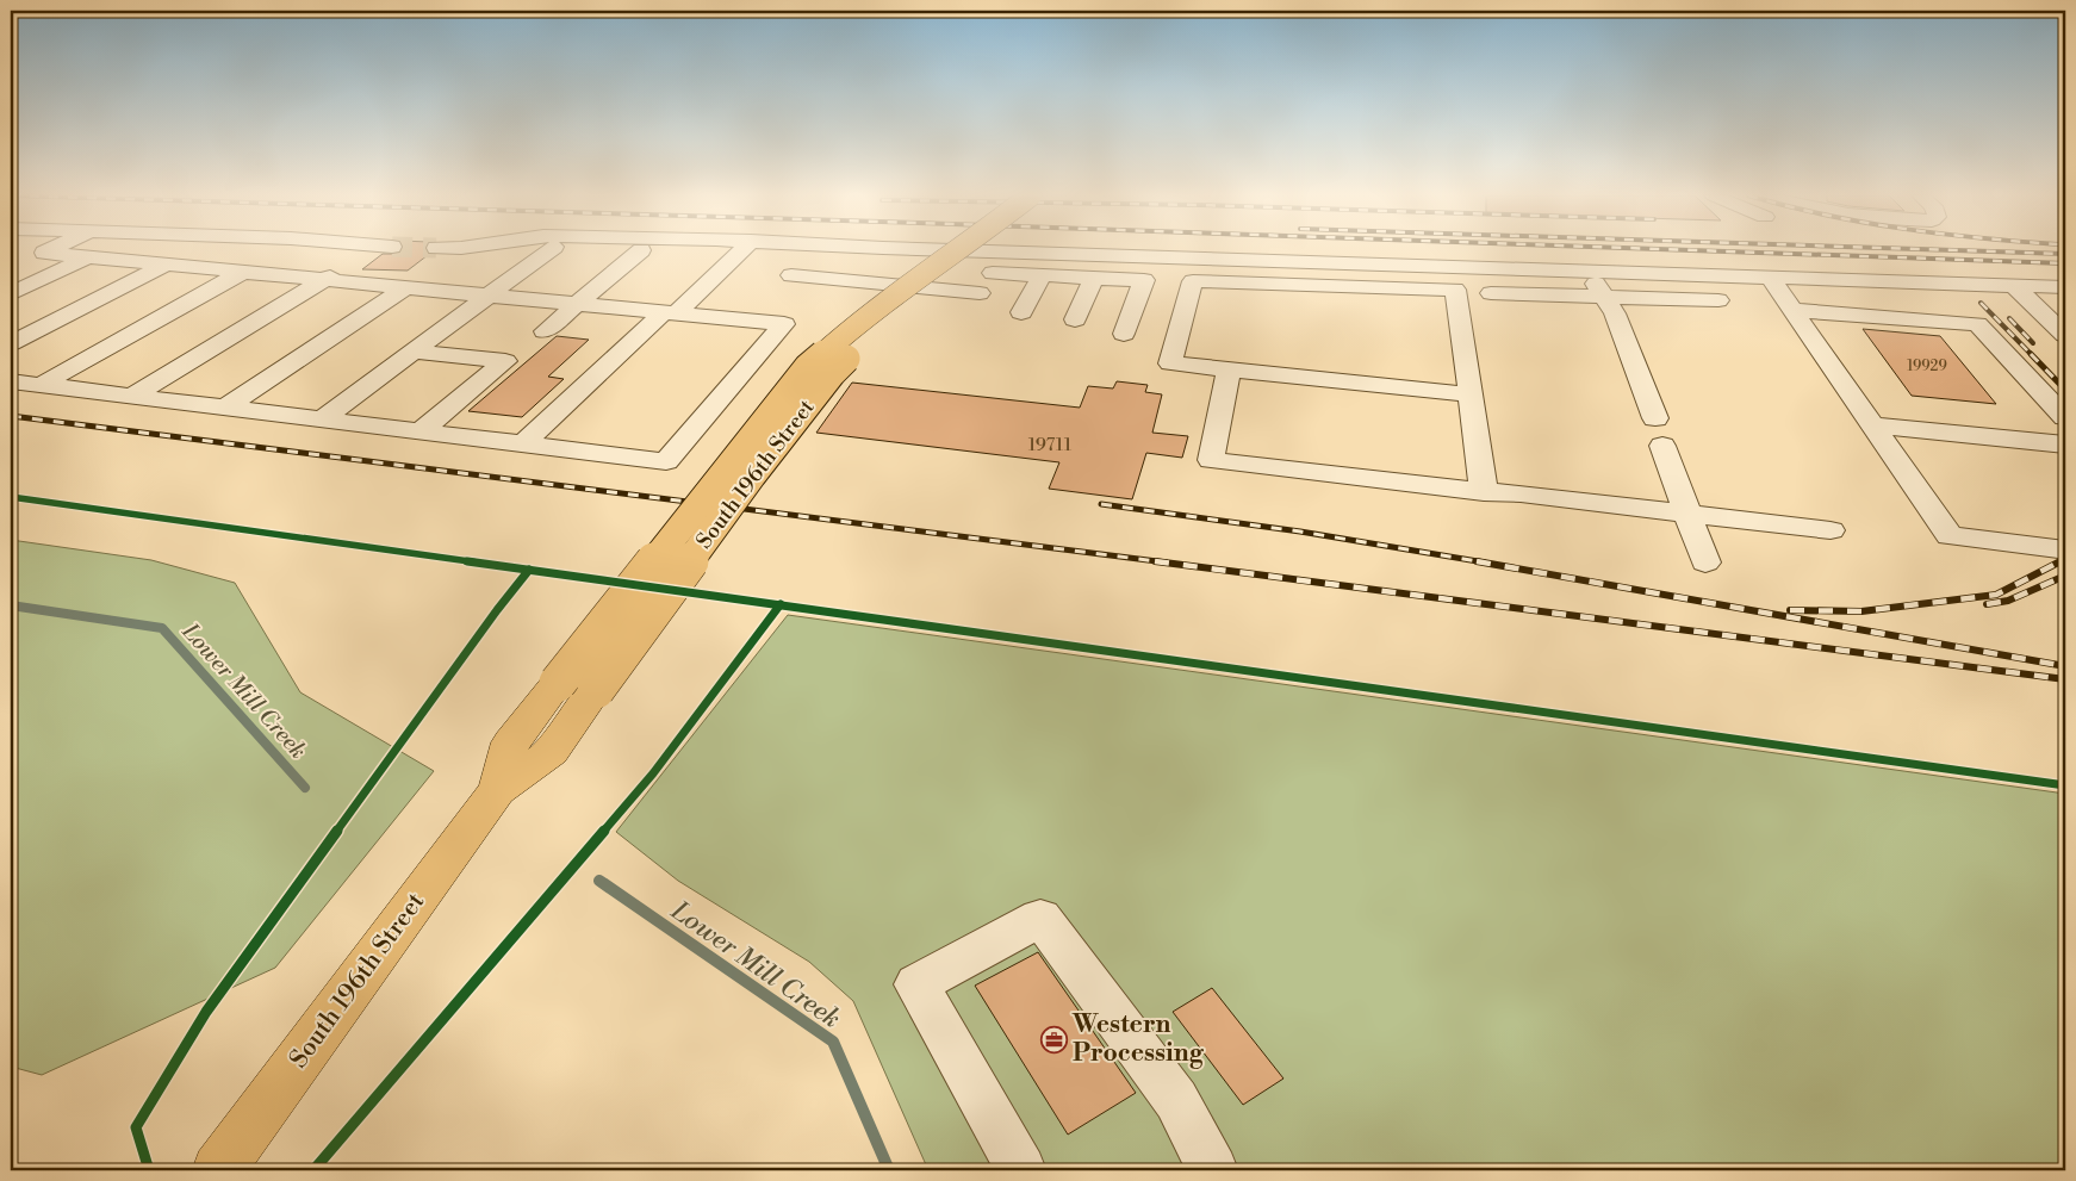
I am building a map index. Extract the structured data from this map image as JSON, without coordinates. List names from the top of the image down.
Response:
{
  "streets": {
    "main road": ["South 196th Street"]
  },
  "water": ["Lower Mill Creek"],
  "places": {
    "office": ["Western Processing"]
  },
  "house_numbers": ["19929", "19711"]
}
